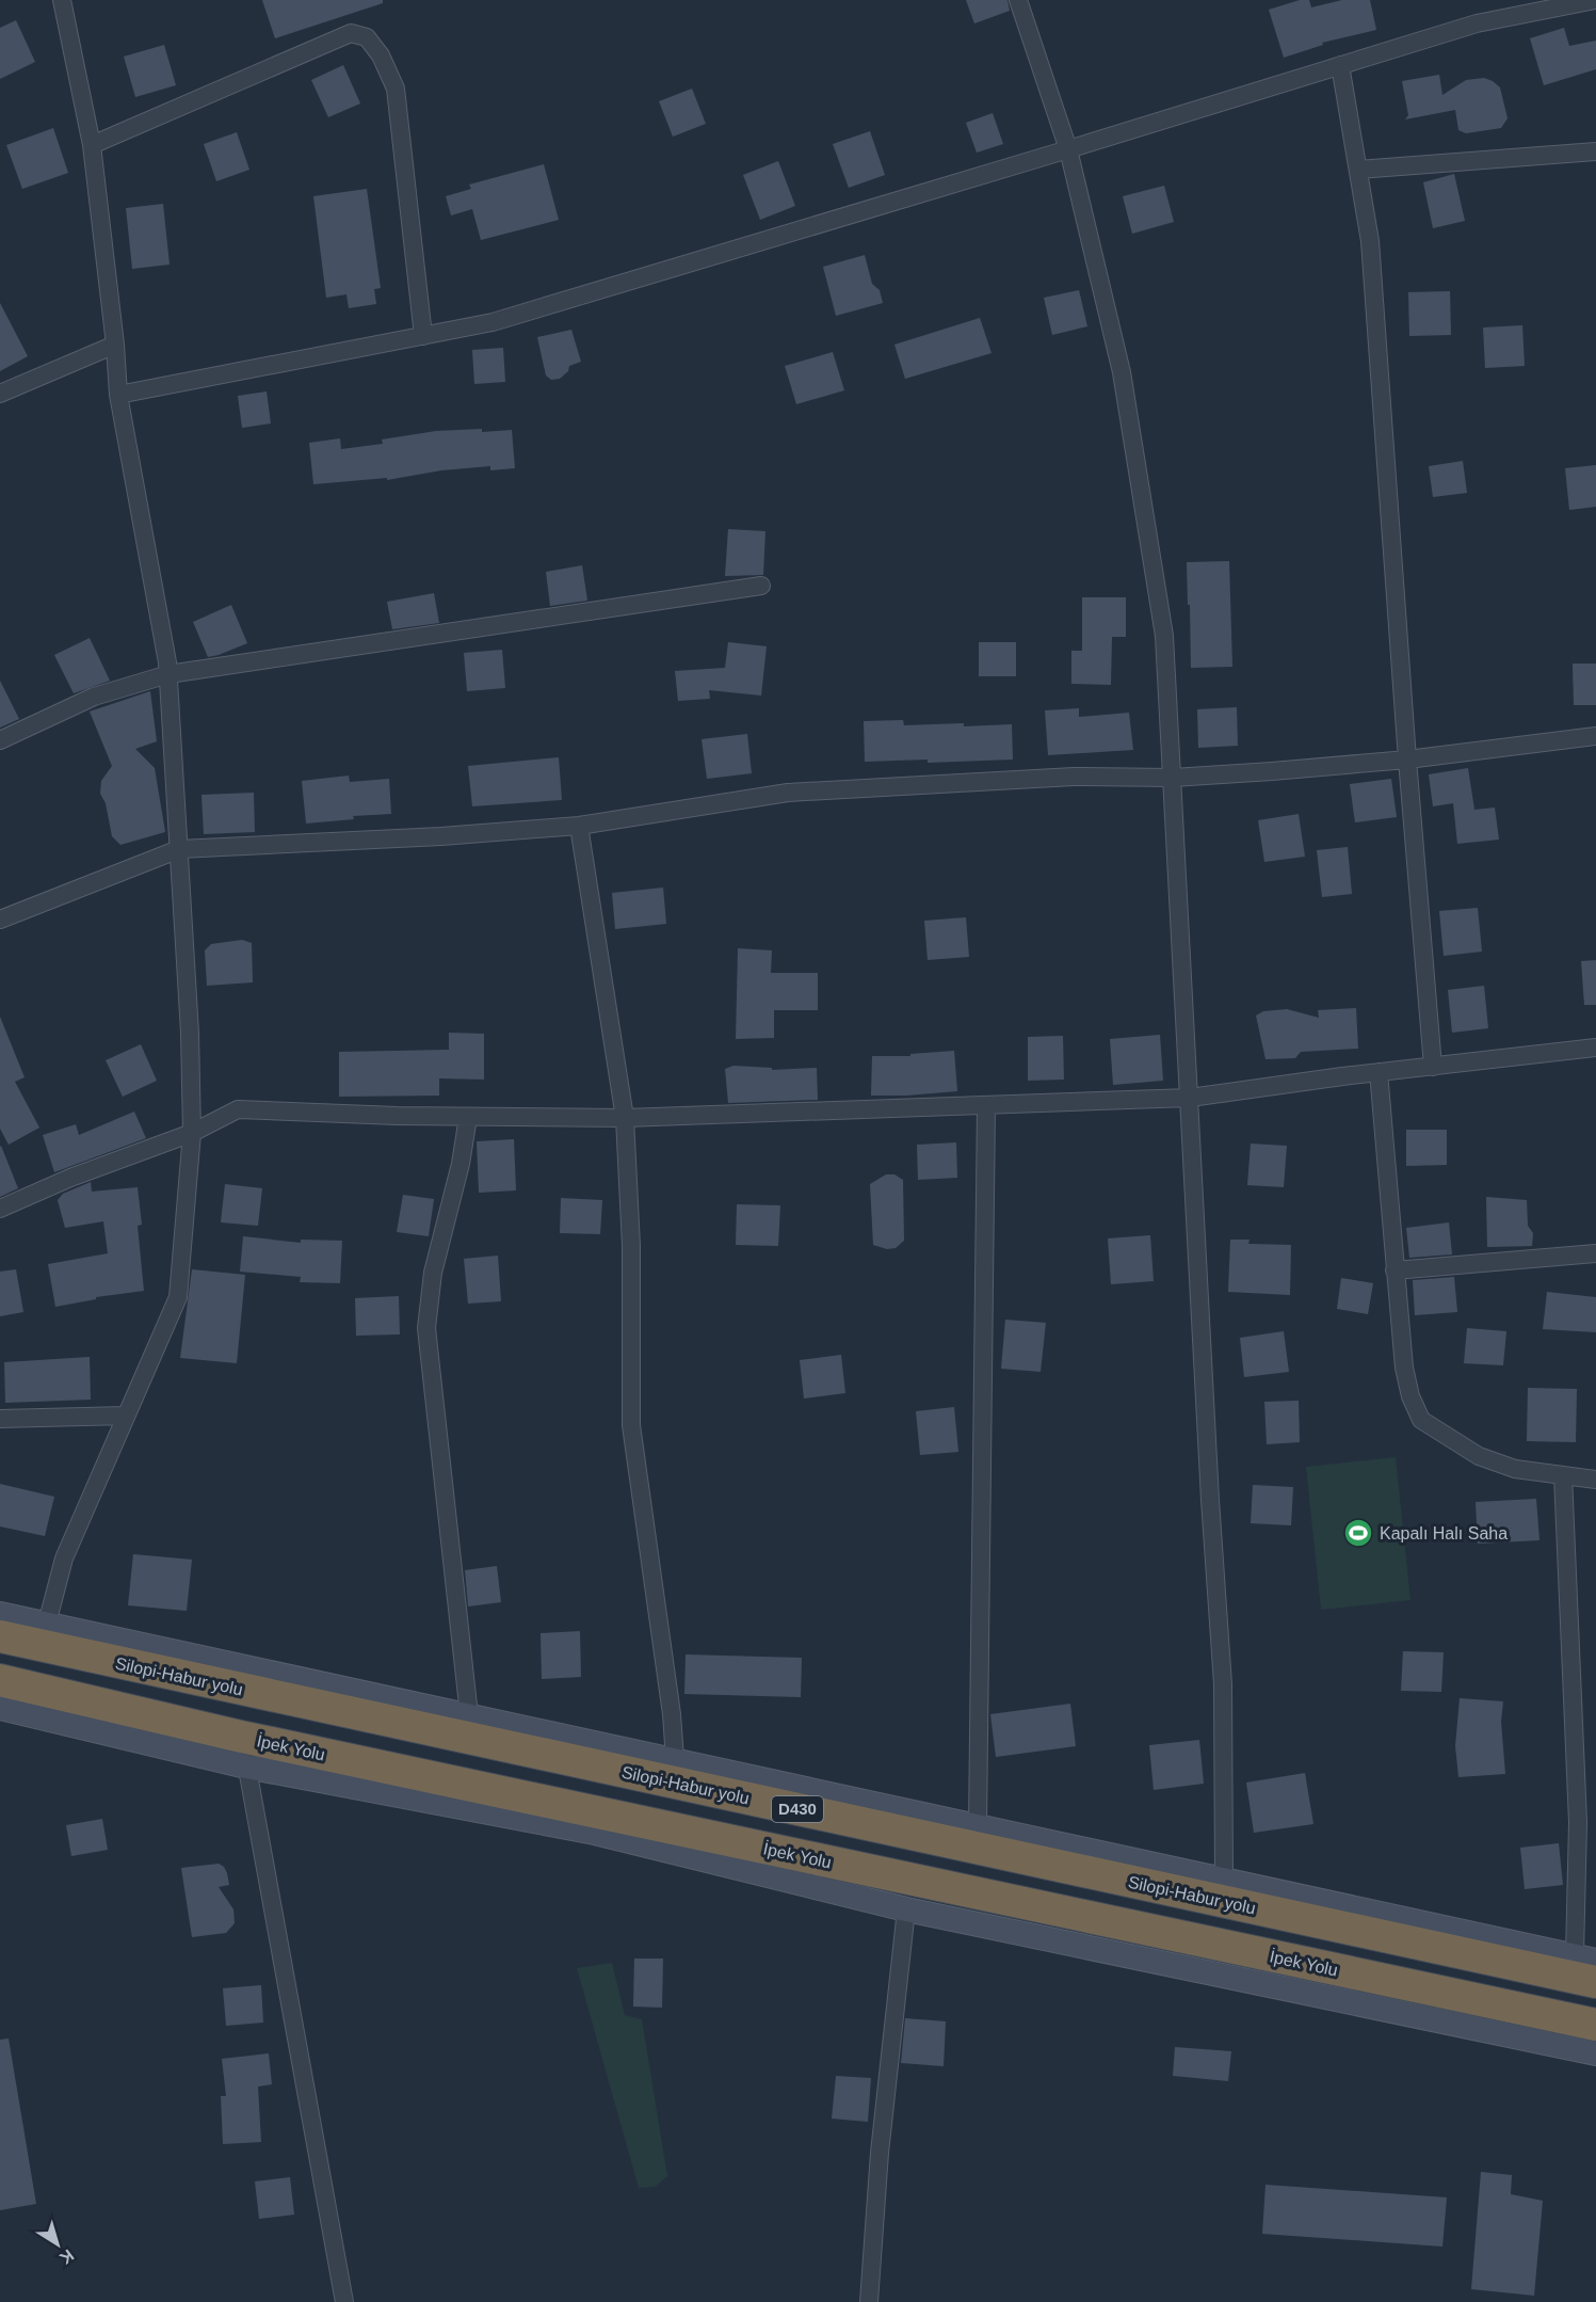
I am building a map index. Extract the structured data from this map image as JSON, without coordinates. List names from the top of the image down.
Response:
{
  "streets": {
    "highway": ["Silopi-Habur yolu", "İpek Yolu", "D430"]
  },
  "places": {
    "sports": ["Kapalı Halı Saha"]
  },
  "north": "bottom right"
}
